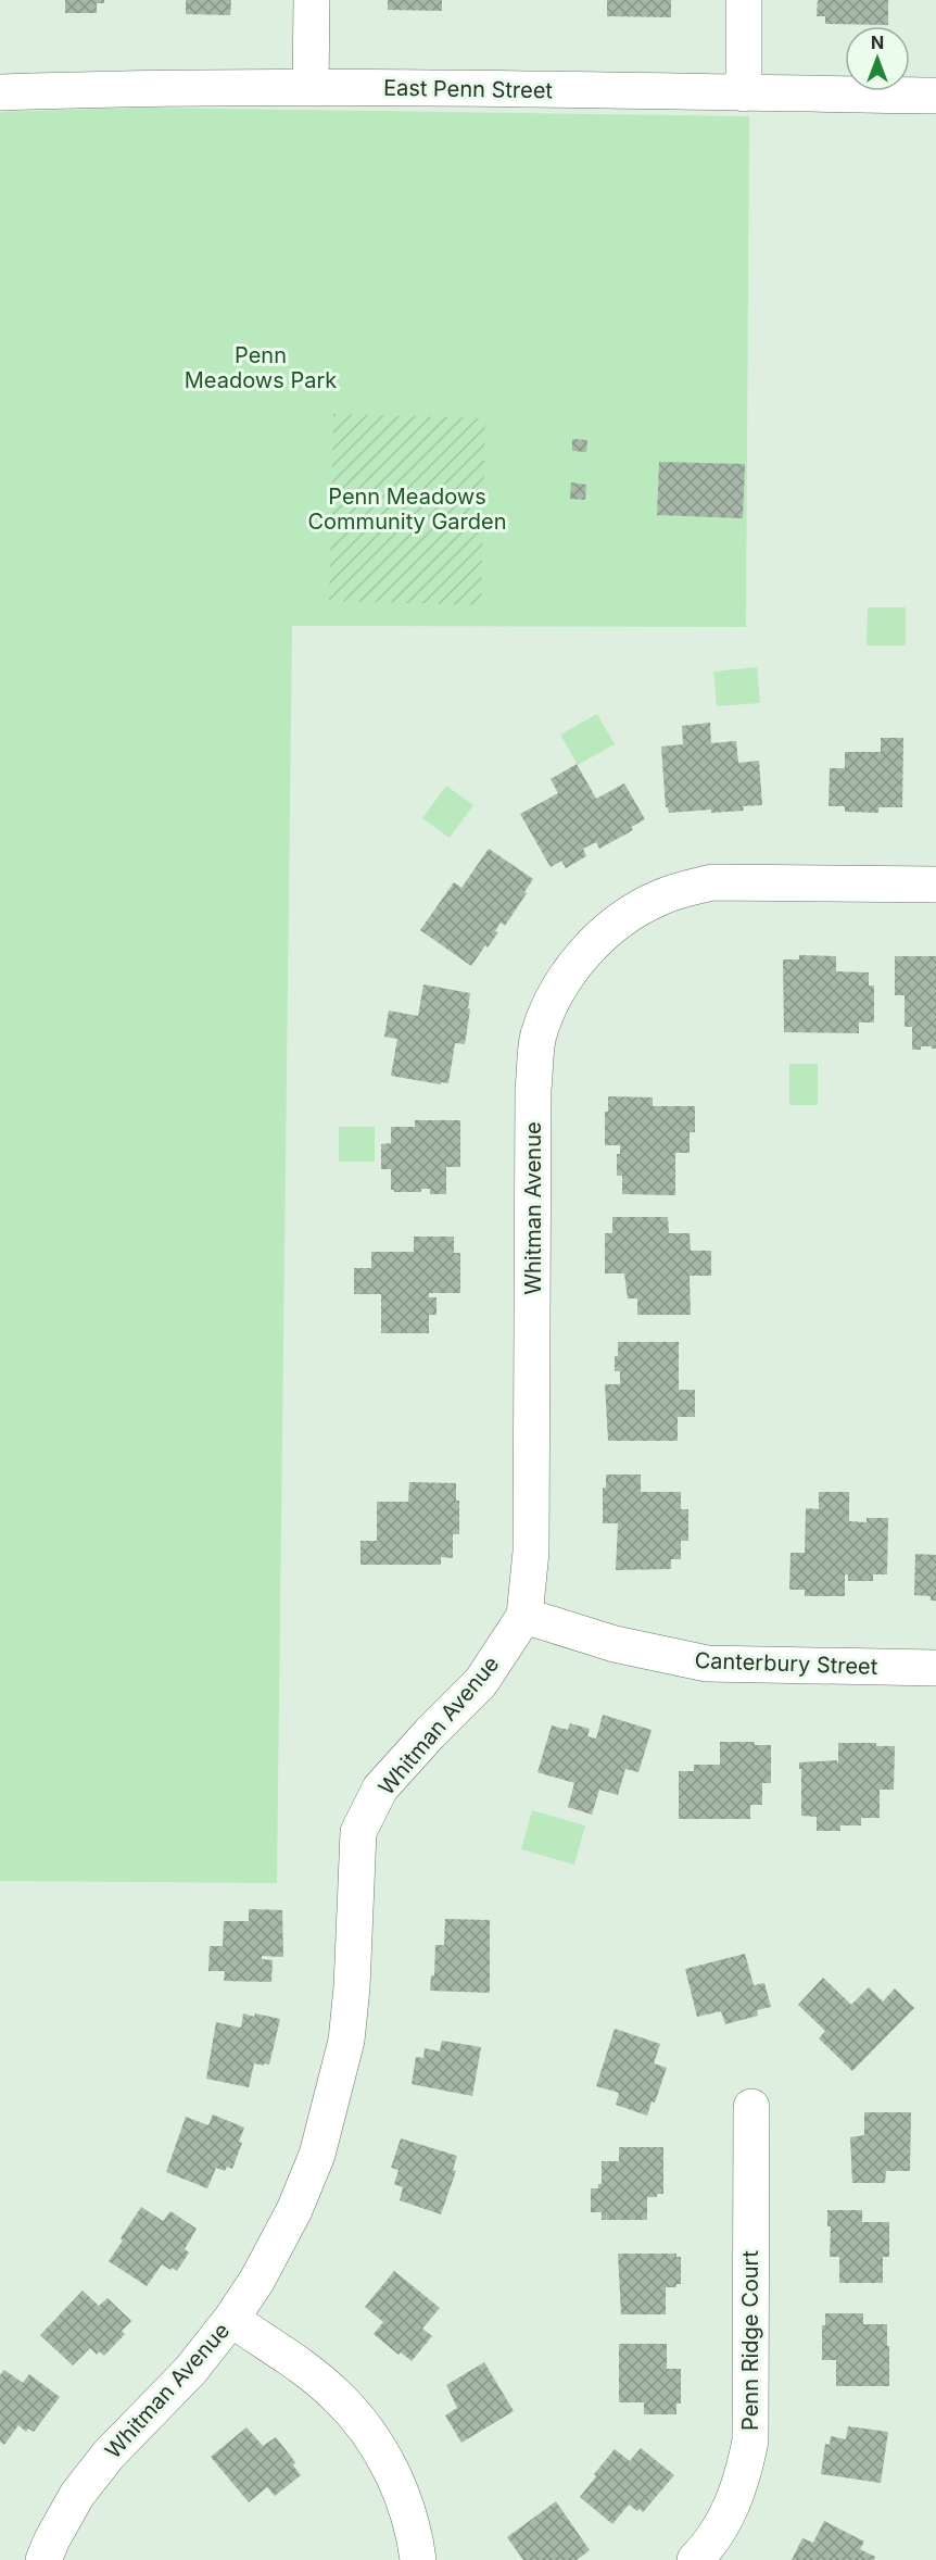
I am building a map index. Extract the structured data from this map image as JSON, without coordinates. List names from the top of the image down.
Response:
{
  "streets": {
    "street": [
      "East Penn Street",
      "Whitman Avenue",
      "Canterbury Street",
      "Penn Ridge Court"
    ]
  },
  "crossings": [
    ["Whitman Avenue", "Canterbury Street"]
  ],
  "parks": ["Penn Meadows Park", "Penn Meadows Community Garden"],
  "north": "top"
}
